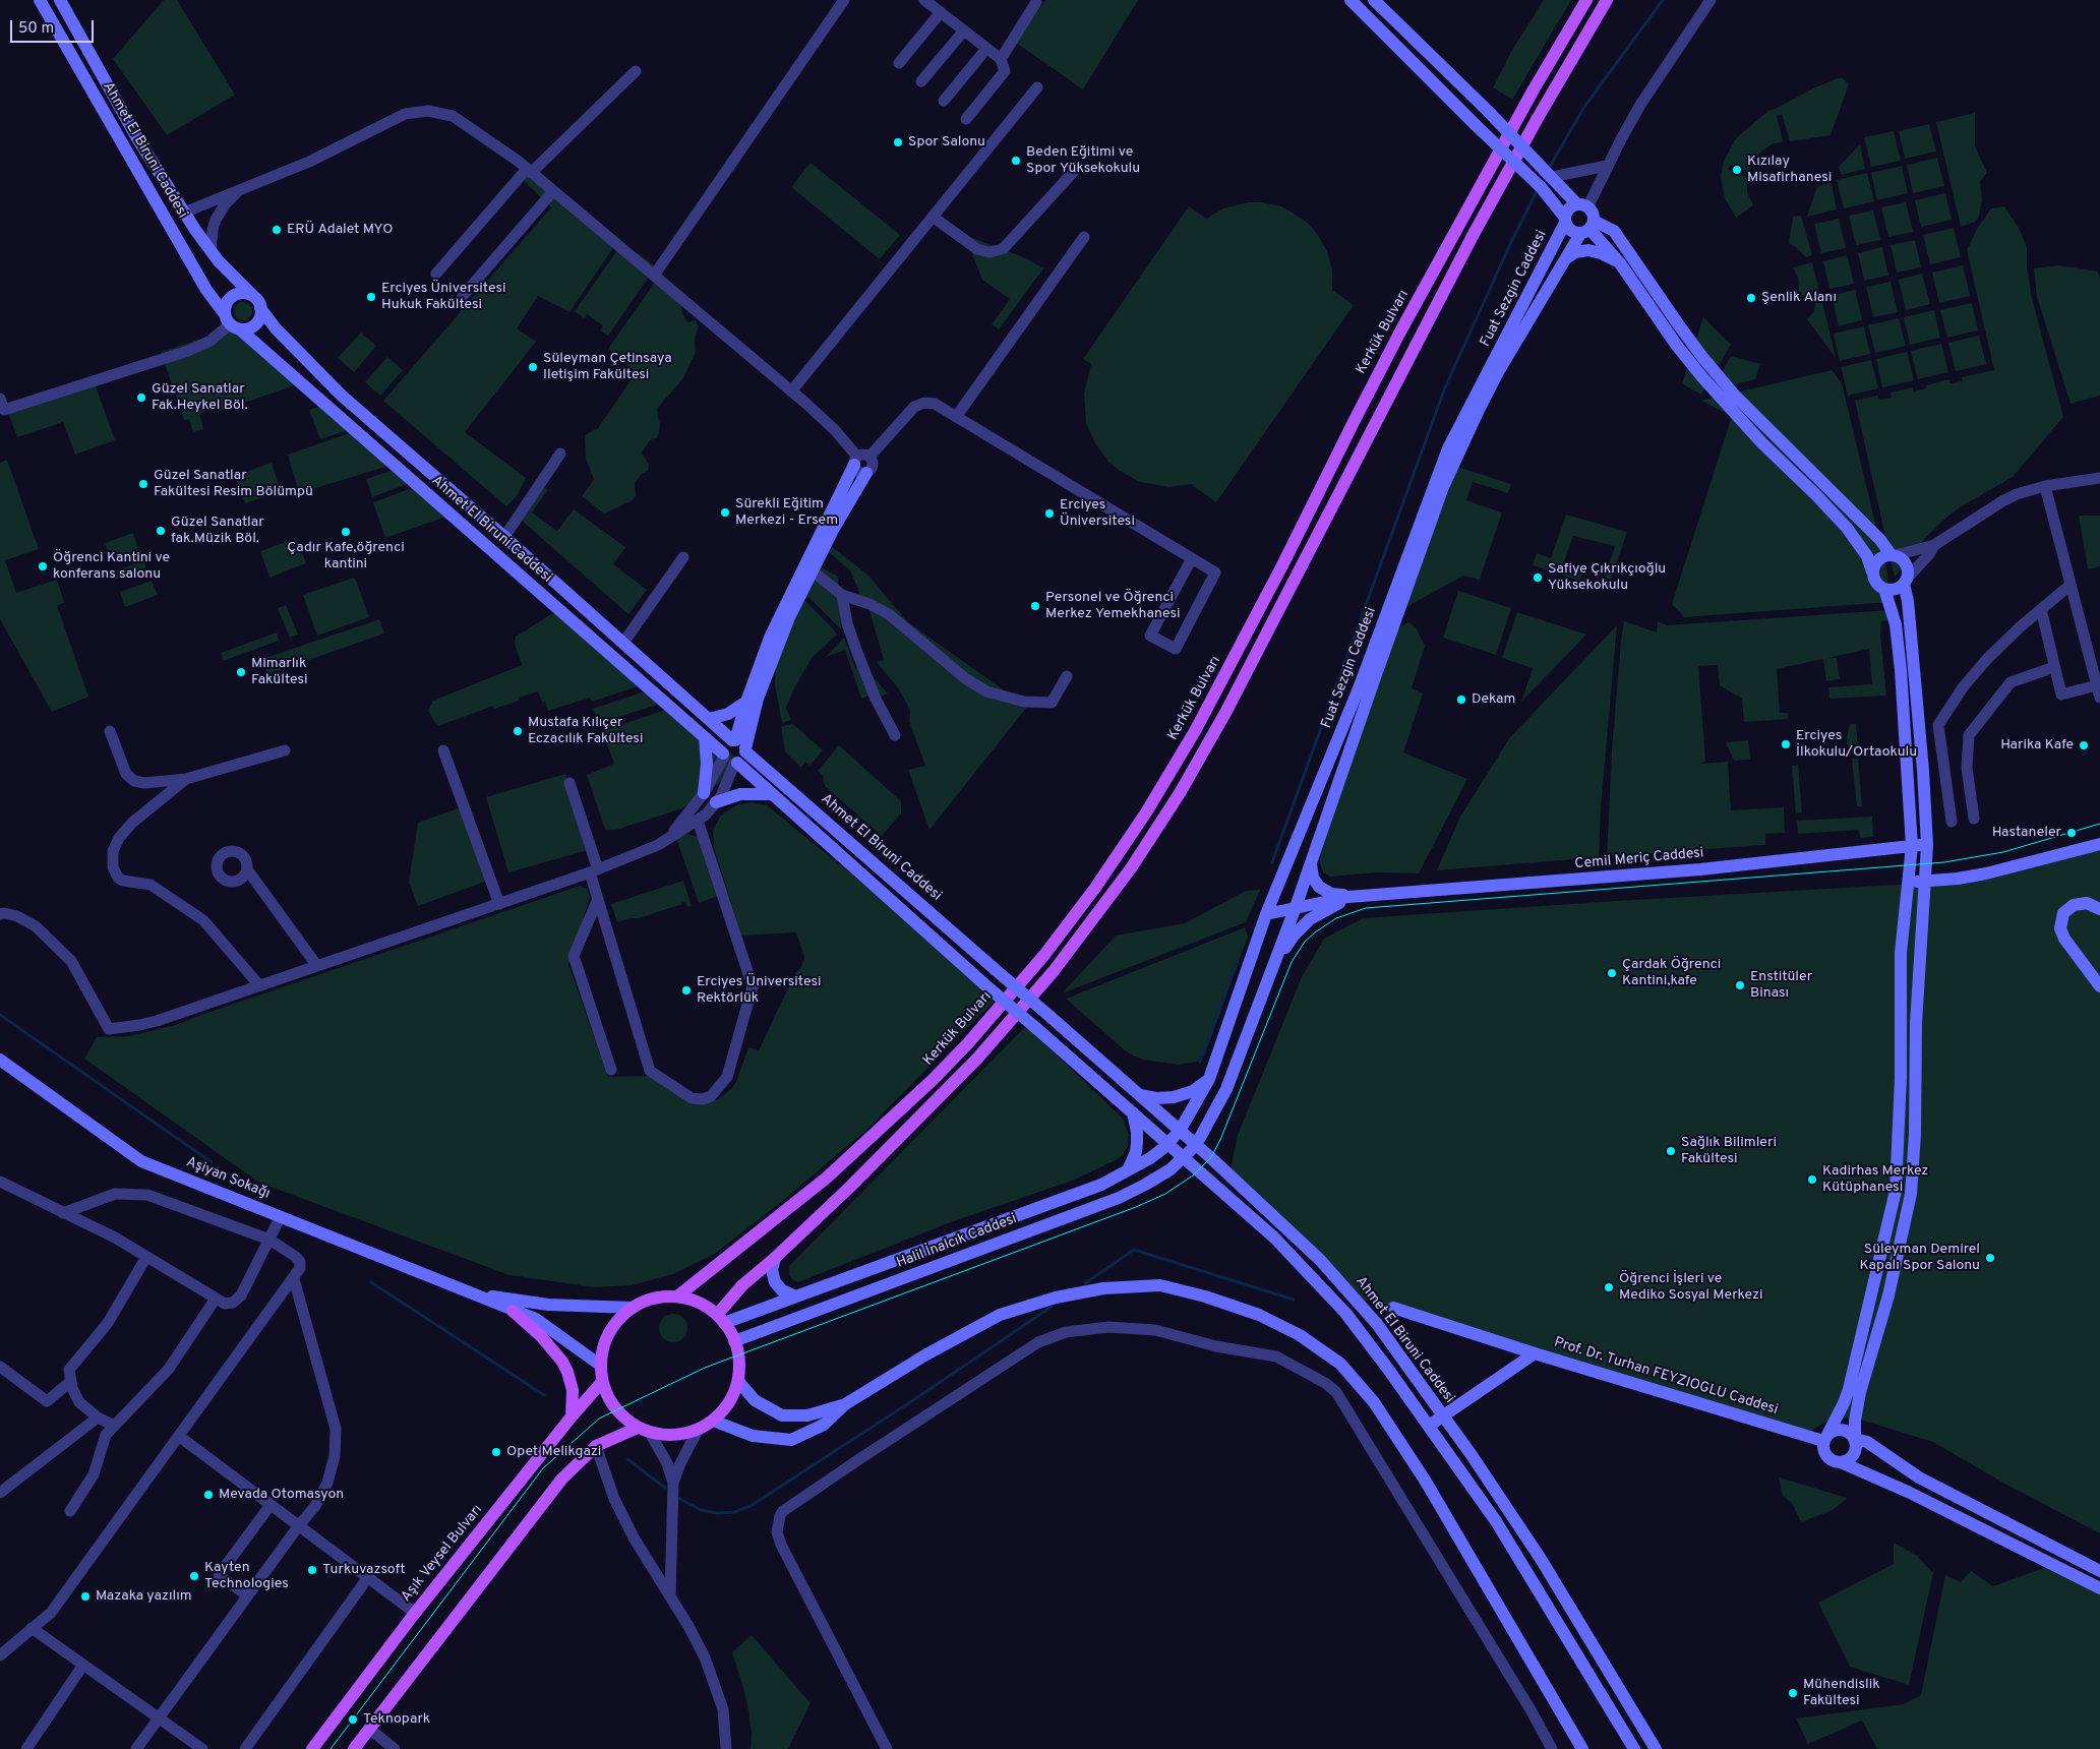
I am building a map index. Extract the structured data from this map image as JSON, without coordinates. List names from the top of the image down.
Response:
{
  "streets": {
    "main road": ["Kerkük Bulvarı", "Aşık Veysel Bulvarı"],
    "street": [
      "Ahmet El Biruni Caddesi",
      "Fuat Sezgin Caddesi",
      "Cemil Meriç Caddesi",
      "Aşiyan Sokağı",
      "Halil İnalcık Caddesi",
      "Prof. Dr. Turhan FEYZIOGLU Caddesi"
    ]
  },
  "crossings": [
    ["Ahmet El Biruni Caddesi", "Fuat Sezgin Caddesi"],
    ["Ahmet El Biruni Caddesi", "Halil İnalcık Caddesi"],
    ["Ahmet El Biruni Caddesi", "Prof. Dr. Turhan FEYZIOGLU Caddesi"],
    ["Fuat Sezgin Caddesi", "Halil İnalcık Caddesi"],
    ["Kerkük Bulvarı", "Aşiyan Sokağı"],
    ["Kerkük Bulvarı", "Halil İnalcık Caddesi"],
    ["Kerkük Bulvarı", "Aşık Veysel Bulvarı"],
    ["Aşiyan Sokağı", "Halil İnalcık Caddesi"],
    ["Aşiyan Sokağı", "Aşık Veysel Bulvarı"],
    ["Halil İnalcık Caddesi", "Aşık Veysel Bulvarı"]
  ],
  "places": [
    "Spor Salonu",
    "Beden Eğitimi ve Spor Yüksekokulu",
    "Kızılay Misafirhanesi",
    "ERÜ Adalet MYO",
    "Erciyes Üniversitesi Hukuk Fakültesi",
    "Şenlik Alanı",
    "Süleyman Çetinsaya Iletişim Fakültesi",
    "Güzel Sanatlar Fak.Heykel Böl.",
    "Güzel Sanatlar Fakültesi Resim Bölümpü",
    "Sürekli Eğitim Merkezi - Ersem",
    "Erciyes Üniversitesi",
    "Güzel Sanatlar fak.Müzik Böl.",
    "Çadır Kafe,öğrenci kantini",
    "Öğrenci Kantini ve konferans salonu",
    "Safiye Çıkrıkçıoğlu Yüksekokulu",
    "Personel ve Öğrenci Merkez Yemekhanesi",
    "Mimarlık Fakültesi",
    "Dekam",
    "Mustafa Kılıçer Eczacılık Fakültesi",
    "Erciyes İlkokulu/Ortaokulu",
    "Harika Kafe",
    "Hastaneler",
    "Çardak Öğrenci Kantini,kafe",
    "Enstitüler Binası",
    "Erciyes Üniversitesi Rektörlük",
    "Sağlık Bilimleri Fakültesi",
    "Kadirhas Merkez Kütüphanesi",
    "Süleyman Demirel Kapalı Spor Salonu",
    "Öğrenci İşleri ve Mediko Sosyal Merkezi",
    "Opet Melikgazi",
    "Mevada Otomasyon",
    "Turkuvazsoft",
    "Kayten Technologies",
    "Mazaka yazılım",
    "Mühendislik Fakültesi",
    "Teknopark"
  ],
  "scale_bar": "50 m"
}
